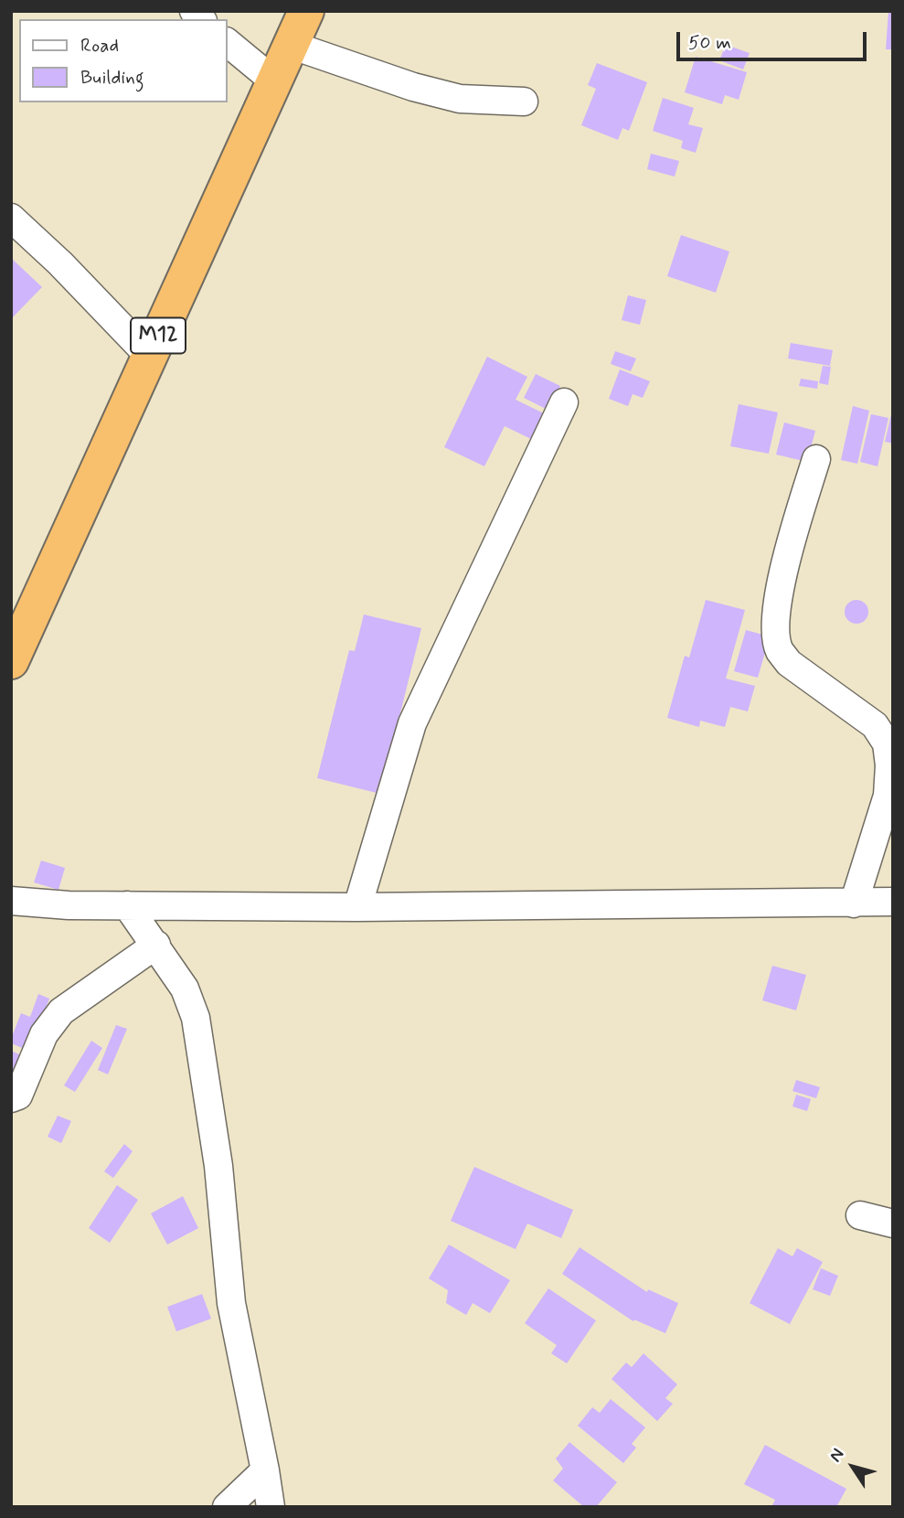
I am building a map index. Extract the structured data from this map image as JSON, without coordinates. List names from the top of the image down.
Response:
{
  "streets": {
    "highway": ["M12"]
  },
  "legend": ["Road", "Building"],
  "scale_bar": "50 m",
  "north": "top left"
}
